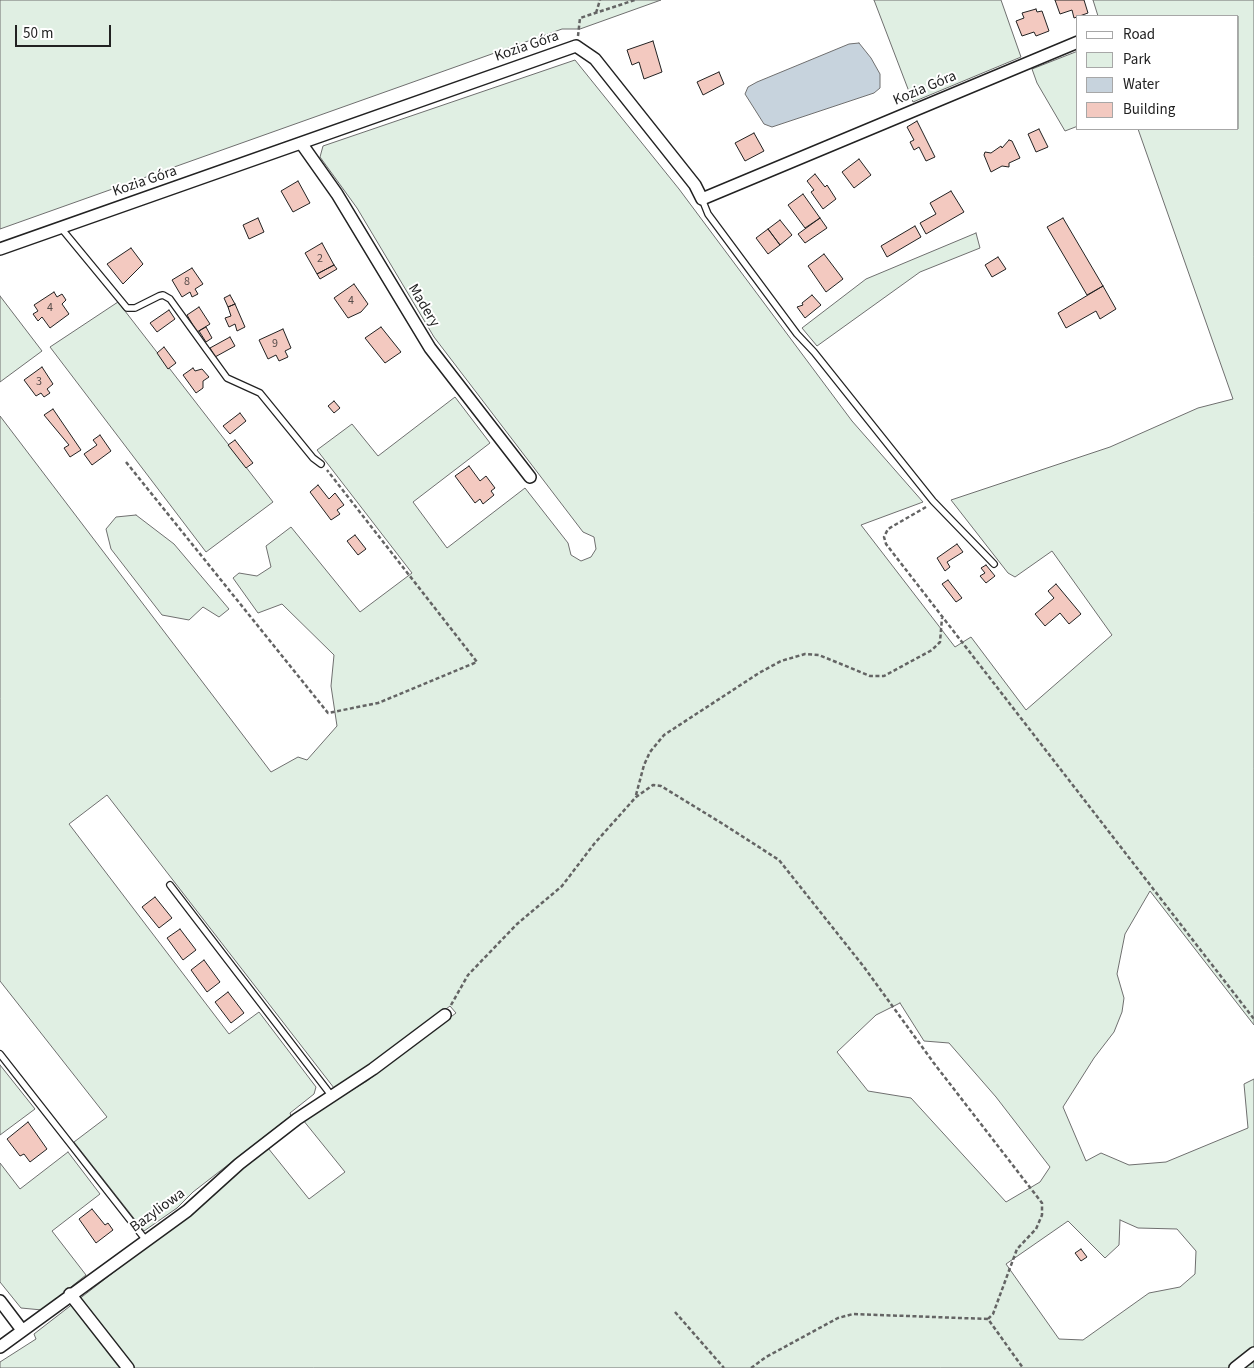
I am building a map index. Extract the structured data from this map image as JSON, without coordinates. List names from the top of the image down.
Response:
{
  "streets": {
    "street": ["Kozia Góra", "Madery", "Bazyliowa"]
  },
  "crossings": [
    ["Kozia Góra", "Madery"]
  ],
  "house_numbers": [
    "2",
    "8",
    "4",
    "4",
    "9",
    "3"
  ],
  "legend": [
    "Road",
    "Park",
    "Water",
    "Building"
  ],
  "scale_bar": "50 m"
}
